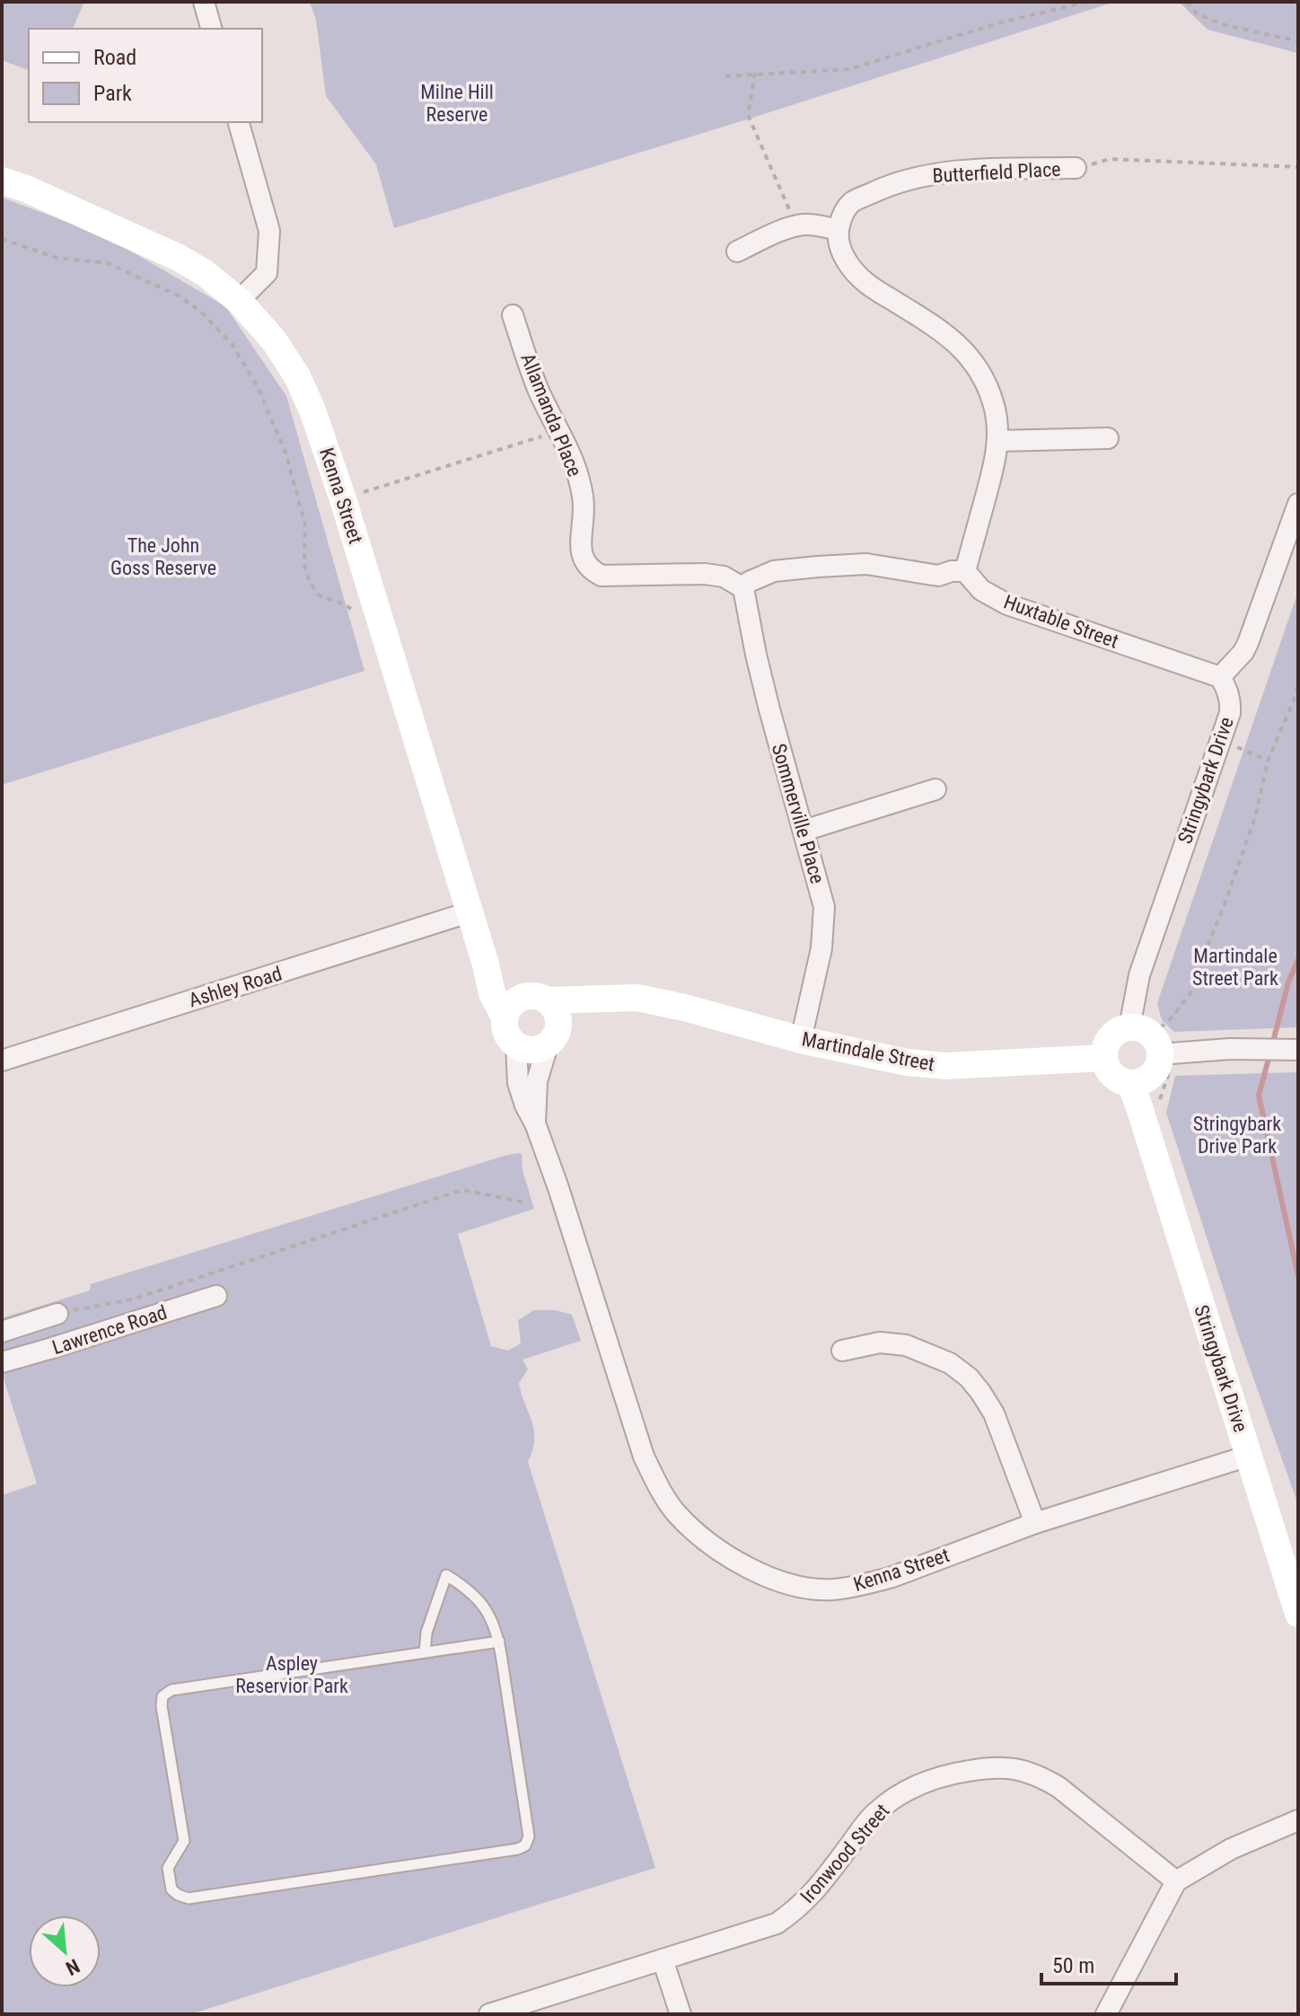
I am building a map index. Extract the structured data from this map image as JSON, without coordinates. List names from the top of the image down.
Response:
{
  "streets": {
    "street": [
      "Butterfield Place",
      "Allamanda Place",
      "Kenna Street",
      "Huxtable Street",
      "Stringybark Drive",
      "Sommerville Place",
      "Ashley Road",
      "Martindale Street",
      "Lawrence Road",
      "Ironwood Street"
    ]
  },
  "crossings": [
    ["Allamanda Place", "Sommerville Place"],
    ["Kenna Street", "Stringybark Drive"],
    ["Kenna Street", "Ashley Road"],
    ["Kenna Street", "Martindale Street"],
    ["Huxtable Street", "Stringybark Drive"],
    ["Stringybark Drive", "Martindale Street"],
    ["Sommerville Place", "Martindale Street"]
  ],
  "parks": [
    "Milne Hill Reserve",
    "The John Goss Reserve",
    "Martindale Street Park",
    "Stringybark Drive Park",
    "Aspley Reservior Park"
  ],
  "legend": ["Road", "Park"],
  "scale_bar": "50 m",
  "north": "bottom right"
}
